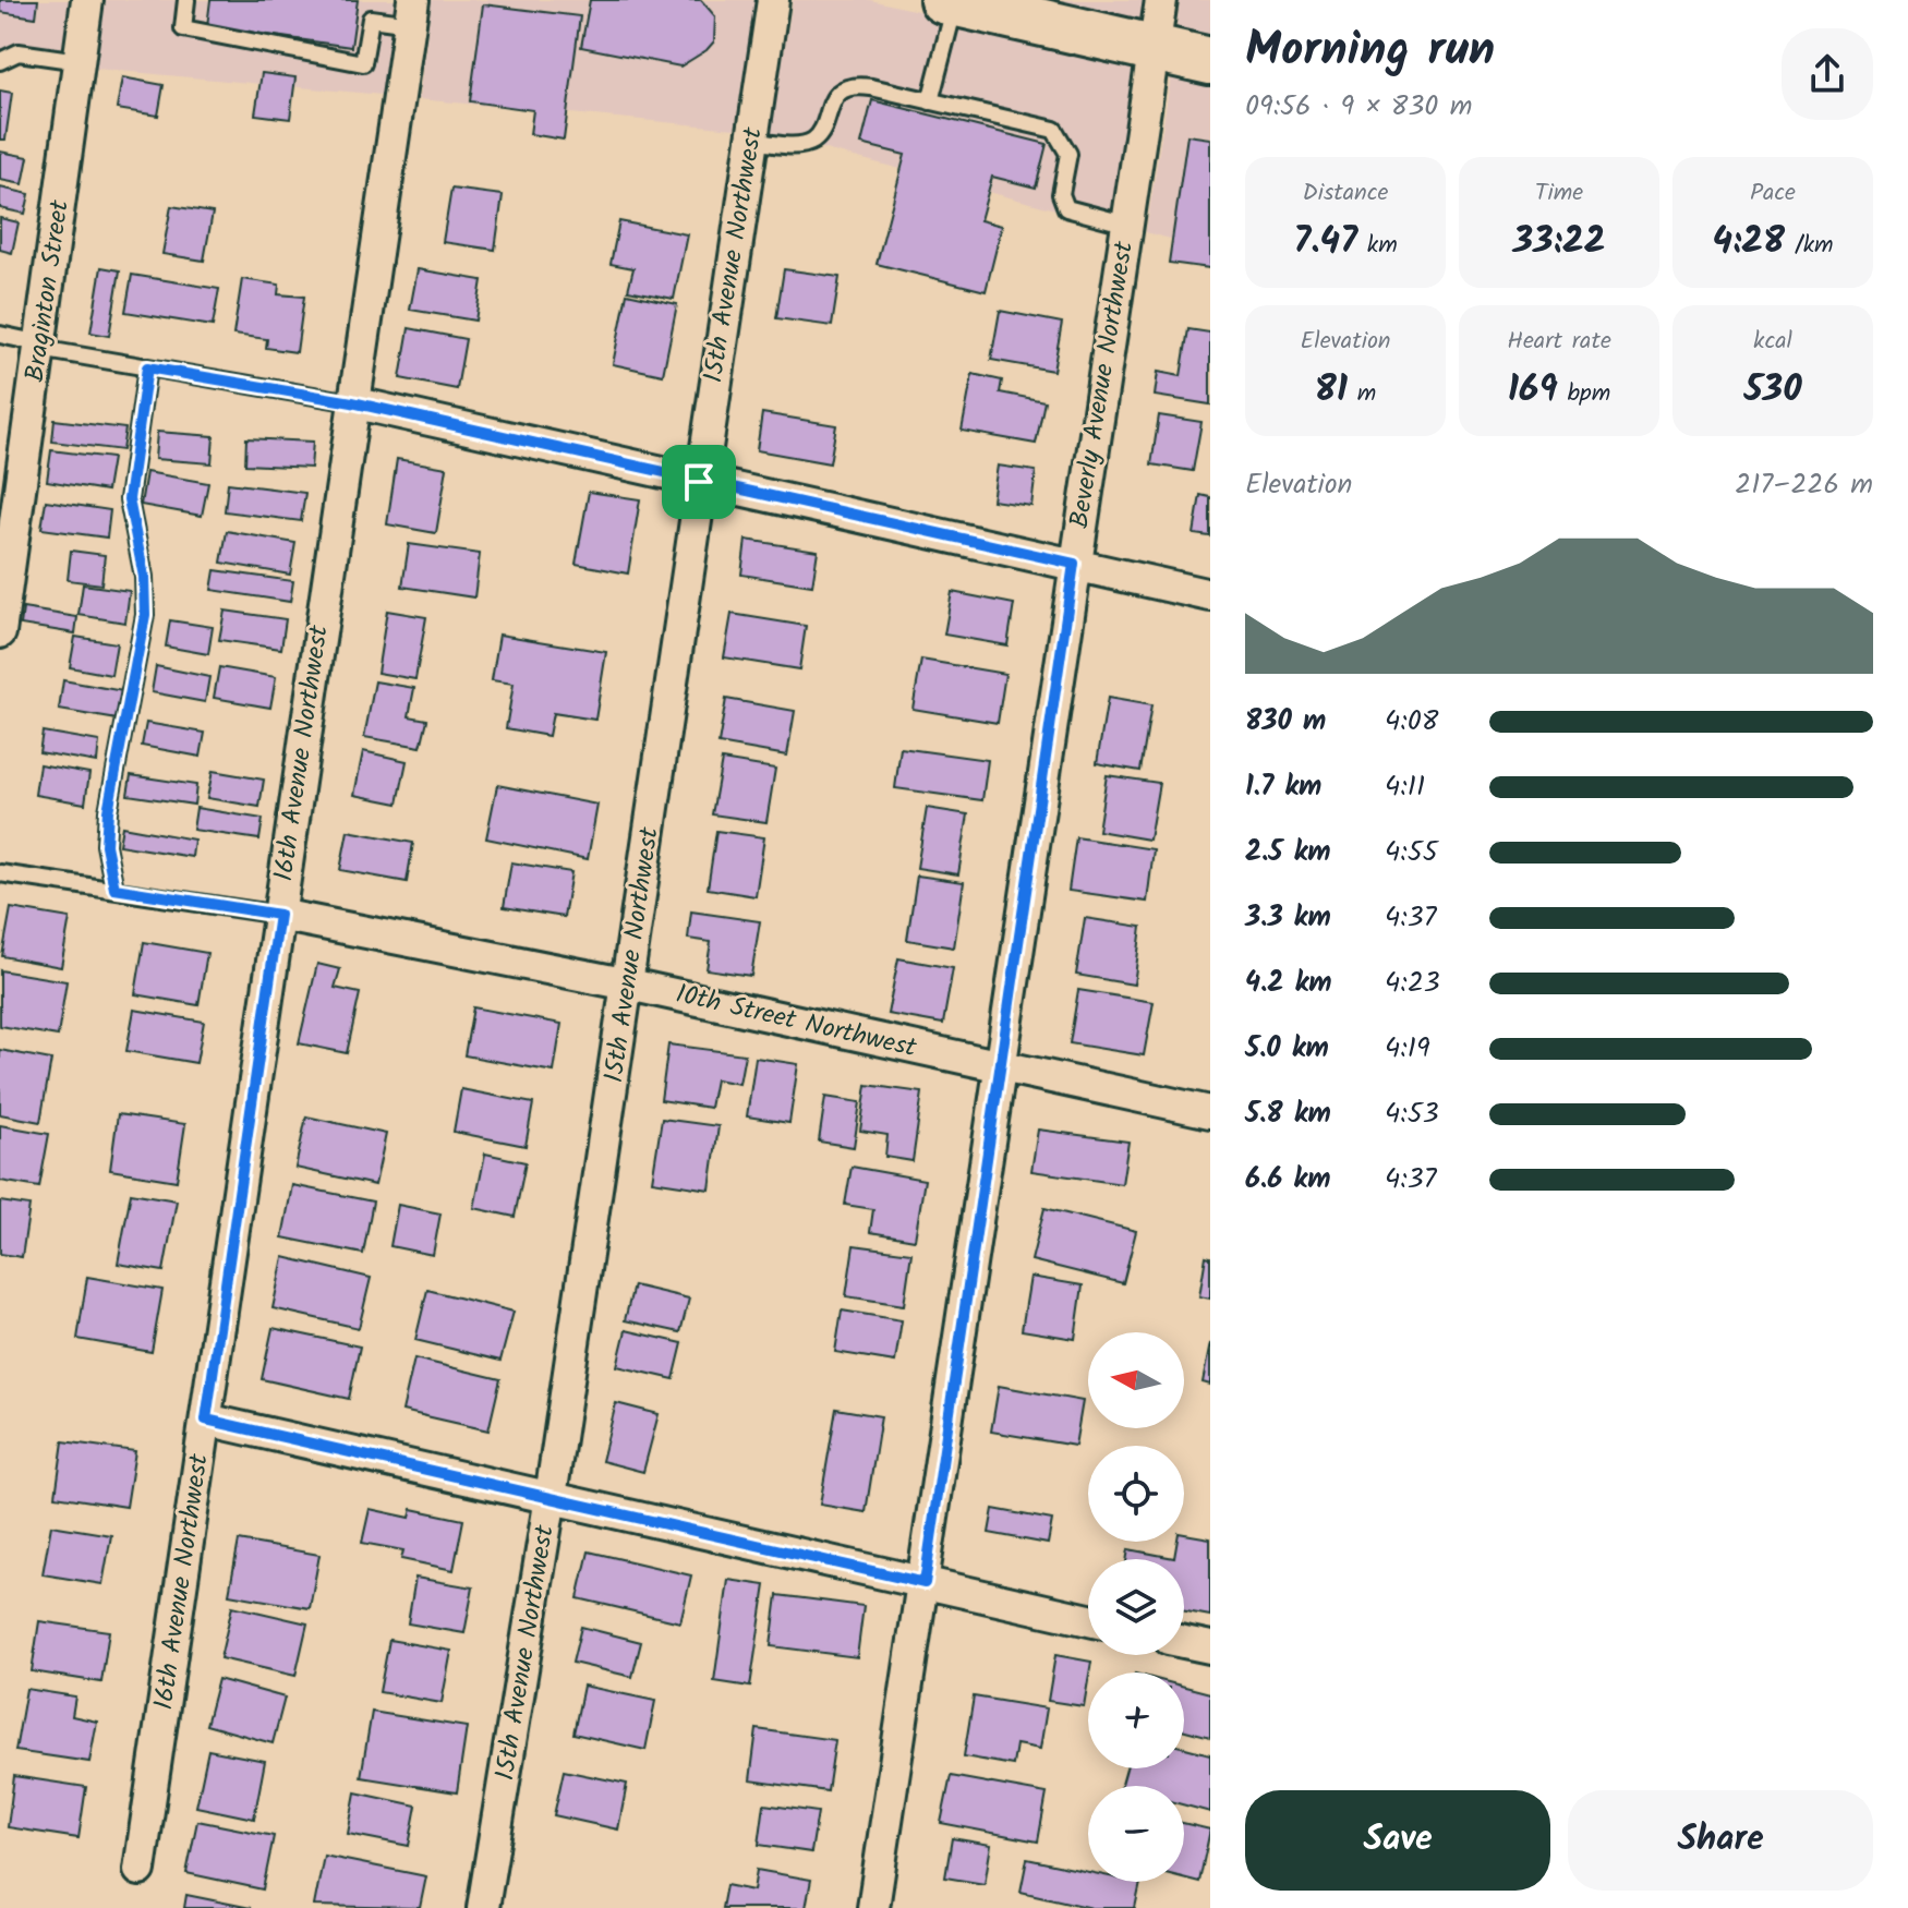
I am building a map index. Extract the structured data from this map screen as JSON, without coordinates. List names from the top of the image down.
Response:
{
  "streets": {
    "street": [
      "15th Avenue Northwest",
      "Braginton Street",
      "Beverly Avenue Northwest",
      "16th Avenue Northwest",
      "10th Street Northwest"
    ]
  },
  "crossings": [
    ["15th Avenue Northwest", "10th Street Northwest"],
    ["Beverly Avenue Northwest", "10th Street Northwest"],
    ["16th Avenue Northwest", "10th Street Northwest"]
  ],
  "north": "left",
  "page": {
    "heading": ["Morning run", "09:56 · 9 × 830 m"],
    "stats": [
      ["Distance", "7.47 km"],
      ["Time", "33:22"],
      ["Pace", "4:28 /km"],
      ["Elevation", "81 m"],
      ["Heart rate", "169 bpm"],
      ["kcal", "530"]
    ],
    "chart": ["Elevation", "217–226 m"],
    "list": [
      {
        "name": "830 m",
        "note": "4:08"
      },
      {
        "name": "1.7 km",
        "note": "4:11"
      },
      {
        "name": "2.5 km",
        "note": "4:55"
      },
      {
        "name": "3.3 km",
        "note": "4:37"
      },
      {
        "name": "4.2 km",
        "note": "4:23"
      },
      {
        "name": "5.0 km",
        "note": "4:19"
      },
      {
        "name": "5.8 km",
        "note": "4:53"
      },
      {
        "name": "6.6 km",
        "note": "4:37"
      }
    ],
    "map_buttons": ["+", "−"],
    "buttons": ["Save", "Share"]
  }
}
